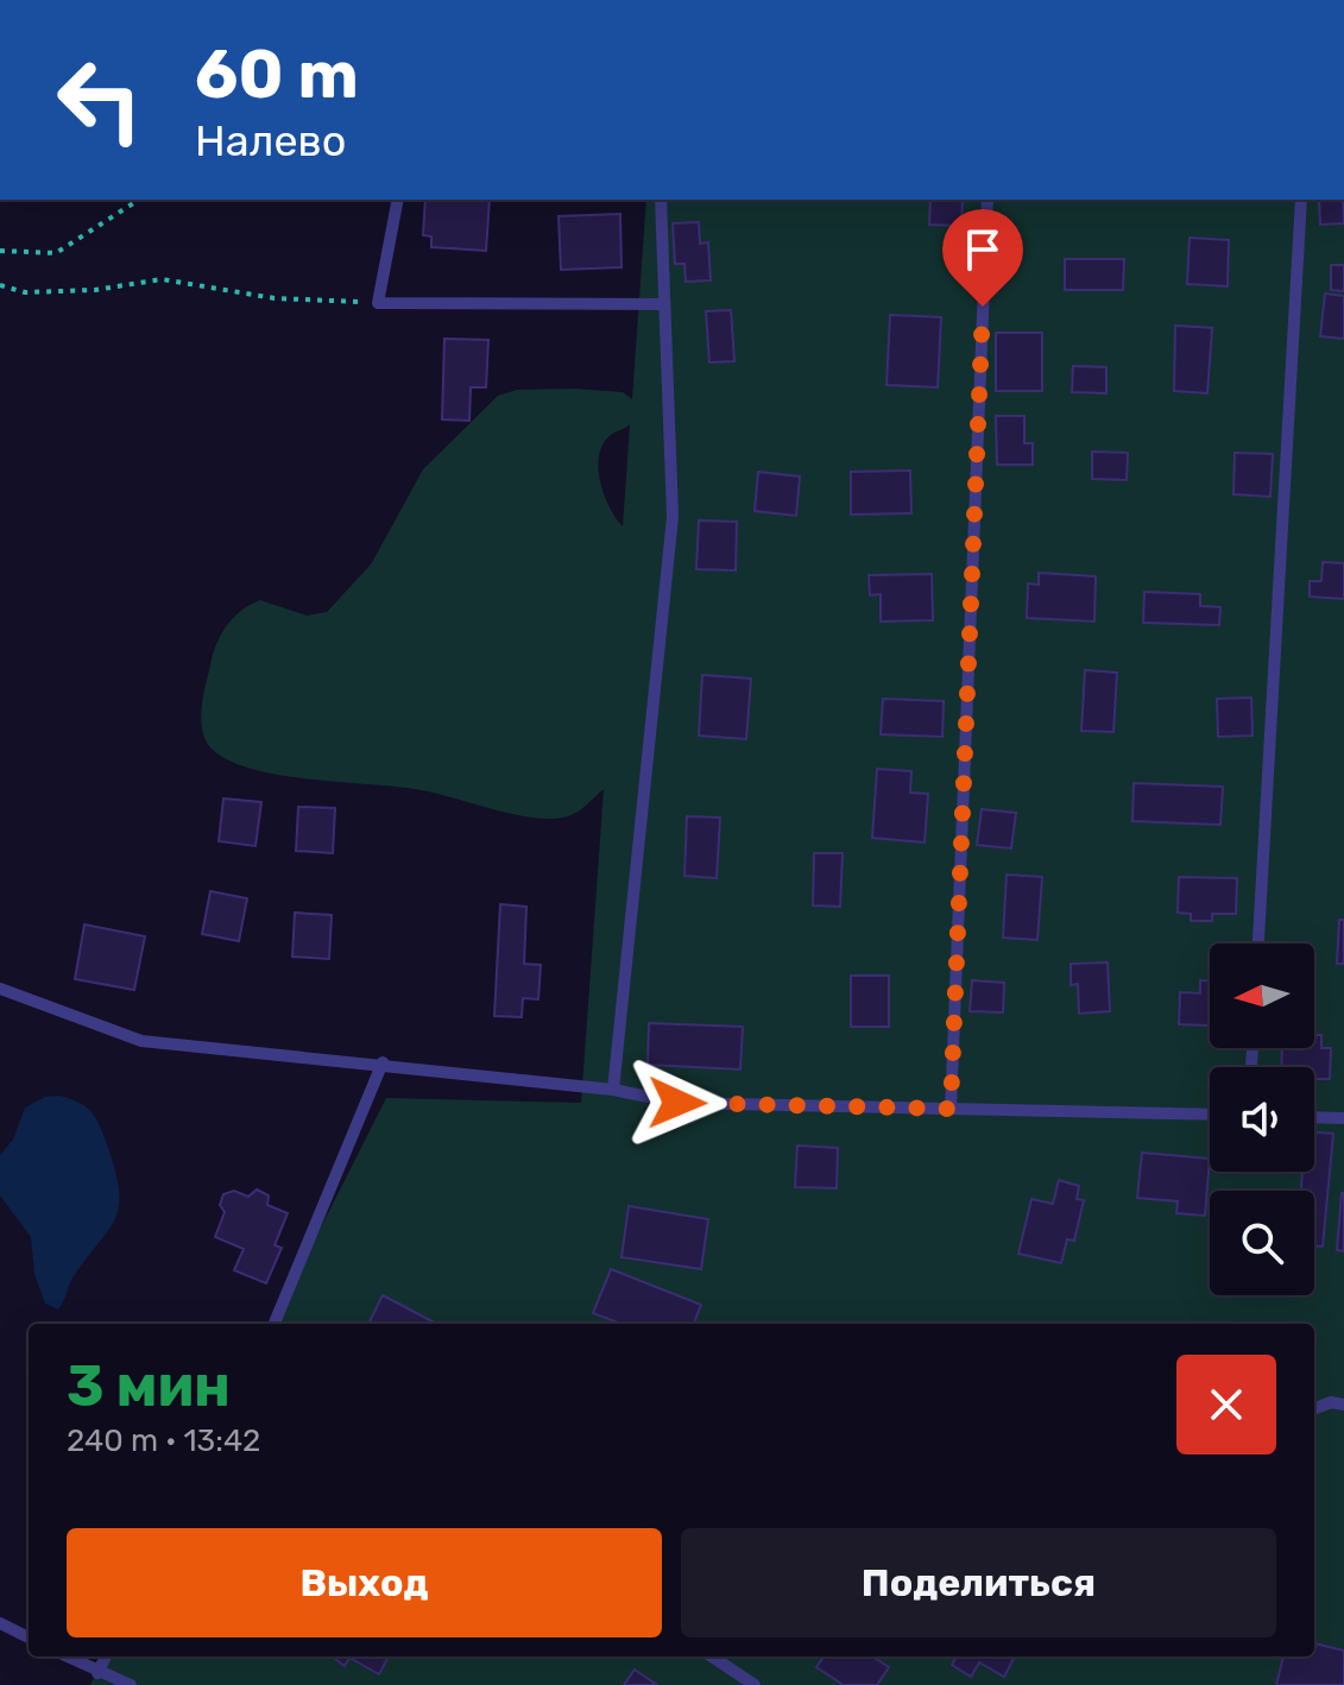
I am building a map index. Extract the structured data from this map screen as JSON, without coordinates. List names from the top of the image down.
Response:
{
  "north": "left",
  "page": {
    "turn": ["60 m", "Налево"],
    "heading": ["3 мин", "240 m · 13:42"],
    "buttons": ["Выход", "Поделиться"]
  }
}
